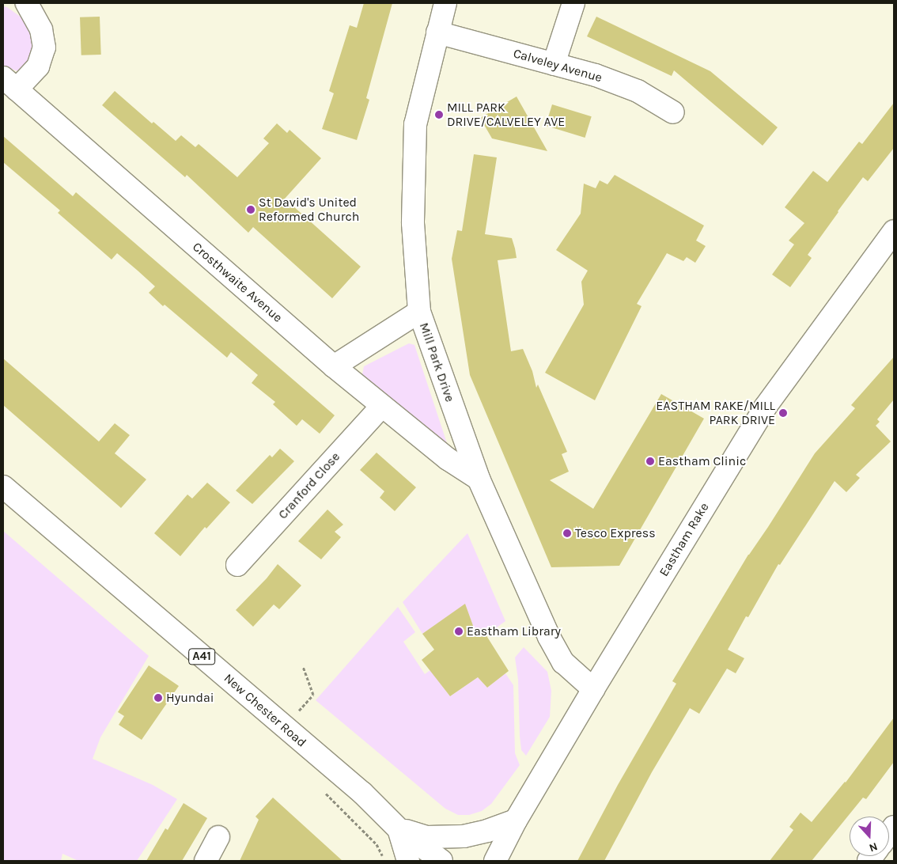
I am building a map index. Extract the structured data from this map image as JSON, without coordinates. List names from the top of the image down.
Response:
{
  "streets": {
    "main road": [
      "Calveley Avenue",
      "Crosthwaite Avenue",
      "Mill Park Drive",
      "Cranford Close",
      "Eastham Rake",
      "A41",
      "New Chester Road"
    ]
  },
  "crossings": [
    ["Calveley Avenue", "Mill Park Drive"],
    ["Crosthwaite Avenue", "Mill Park Drive"],
    ["Crosthwaite Avenue", "Cranford Close"],
    ["Mill Park Drive", "Eastham Rake"],
    ["Eastham Rake", "A41"],
    ["A41", "New Chester Road"]
  ],
  "places": [
    "MILL PARK DRIVE/CALVELEY AVE",
    "St David's United Reformed Church",
    "EASTHAM RAKE/MILL PARK DRIVE",
    "Eastham Clinic",
    "Tesco Express",
    "Eastham Library",
    "Hyundai"
  ],
  "north": "bottom"
}
